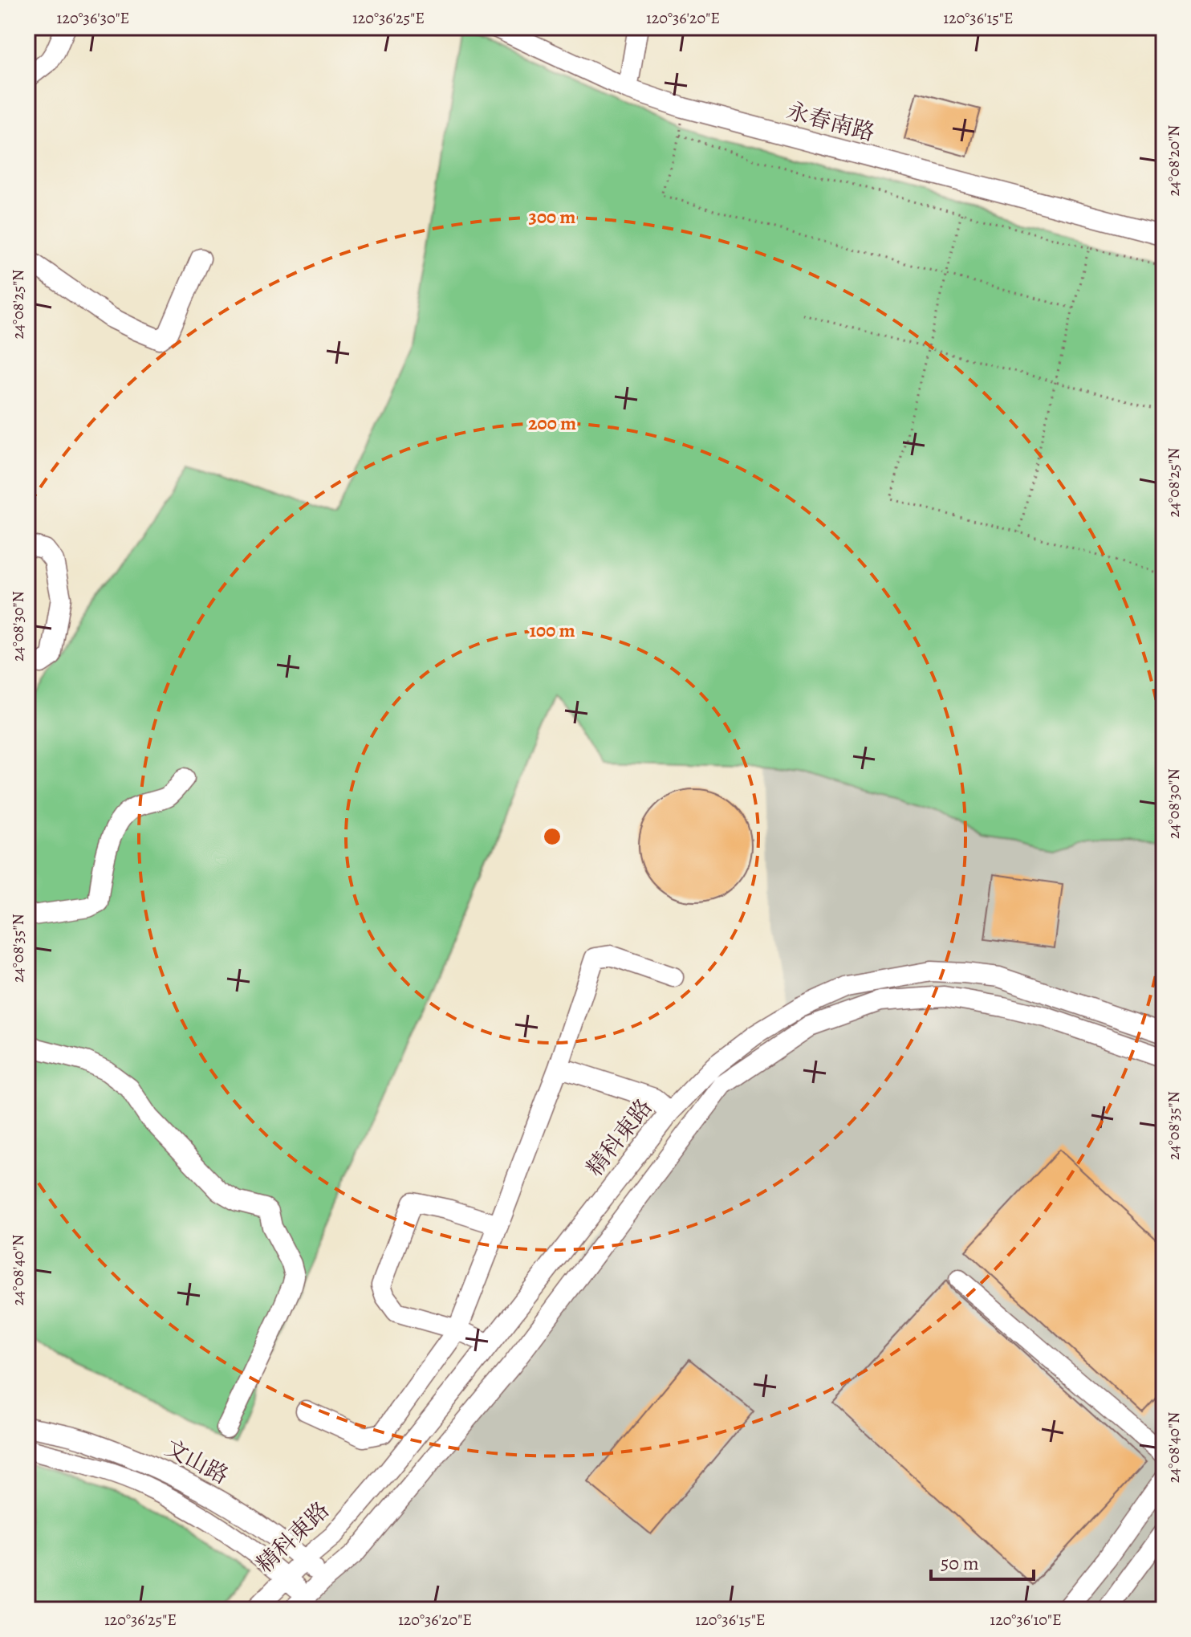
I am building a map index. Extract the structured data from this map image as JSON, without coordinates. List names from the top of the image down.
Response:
{
  "streets": {
    "street": ["永春南路", "精科東路", "文山路"]
  },
  "crossings": [
    ["精科東路", "文山路"]
  ],
  "scale_bar": "50 m",
  "coordinates": [
    "120°36'30\"E",
    "120°36'25\"E",
    "120°36'20\"E",
    "120°36'15\"E",
    "24°08'20\"N",
    "24°08'25\"N",
    "24°08'30\"N",
    "24°08'35\"N",
    "24°08'40\"N",
    "120°36'10\"E"
  ],
  "rings": ["300 m", "200 m", "100 m"]
}
